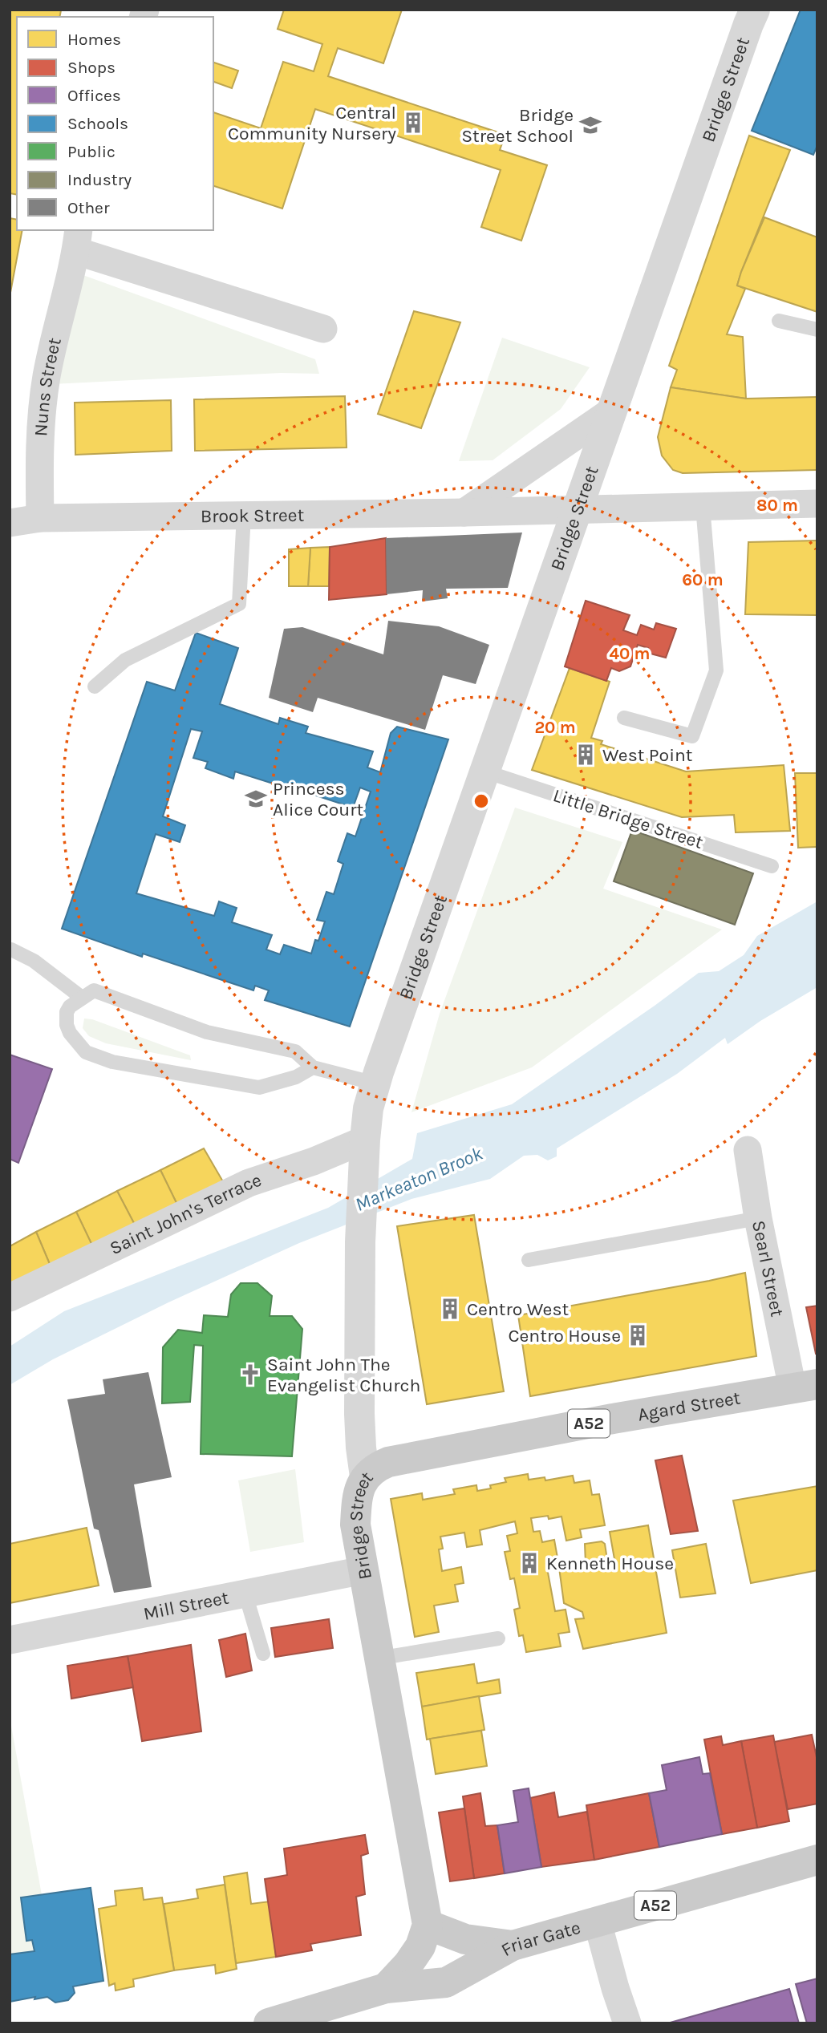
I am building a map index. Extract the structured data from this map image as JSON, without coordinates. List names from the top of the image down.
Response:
{
  "streets": {
    "main road": [
      "Bridge Street",
      "Agard Street",
      "A52",
      "Friar Gate"
    ],
    "street": [
      "Nuns Street",
      "Brook Street",
      "Saint John's Terrace",
      "Searl Street",
      "Mill Street"
    ],
    "lane": ["Little Bridge Street"]
  },
  "crossings": [
    ["Bridge Street", "Brook Street"],
    ["Bridge Street", "Little Bridge Street"],
    ["Bridge Street", "Saint John's Terrace"],
    ["Bridge Street", "Agard Street"],
    ["Bridge Street", "A52"],
    ["Bridge Street", "Mill Street"],
    ["Nuns Street", "Brook Street"],
    ["Searl Street", "Agard Street"],
    ["A52", "Friar Gate"]
  ],
  "water": ["Markeaton Brook"],
  "places": {
    "building": [
      "Central Community Nursery",
      "West Point",
      "Centro West",
      "Centro House",
      "Kenneth House"
    ],
    "school or university": ["Bridge Street School", "Princess Alice Court"],
    "church": ["Saint John The Evangelist Church"]
  },
  "legend": [
    "Homes",
    "Shops",
    "Offices",
    "Schools",
    "Public",
    "Industry",
    "Other"
  ],
  "rings": [
    "80 m",
    "60 m",
    "40 m",
    "20 m"
  ]
}
